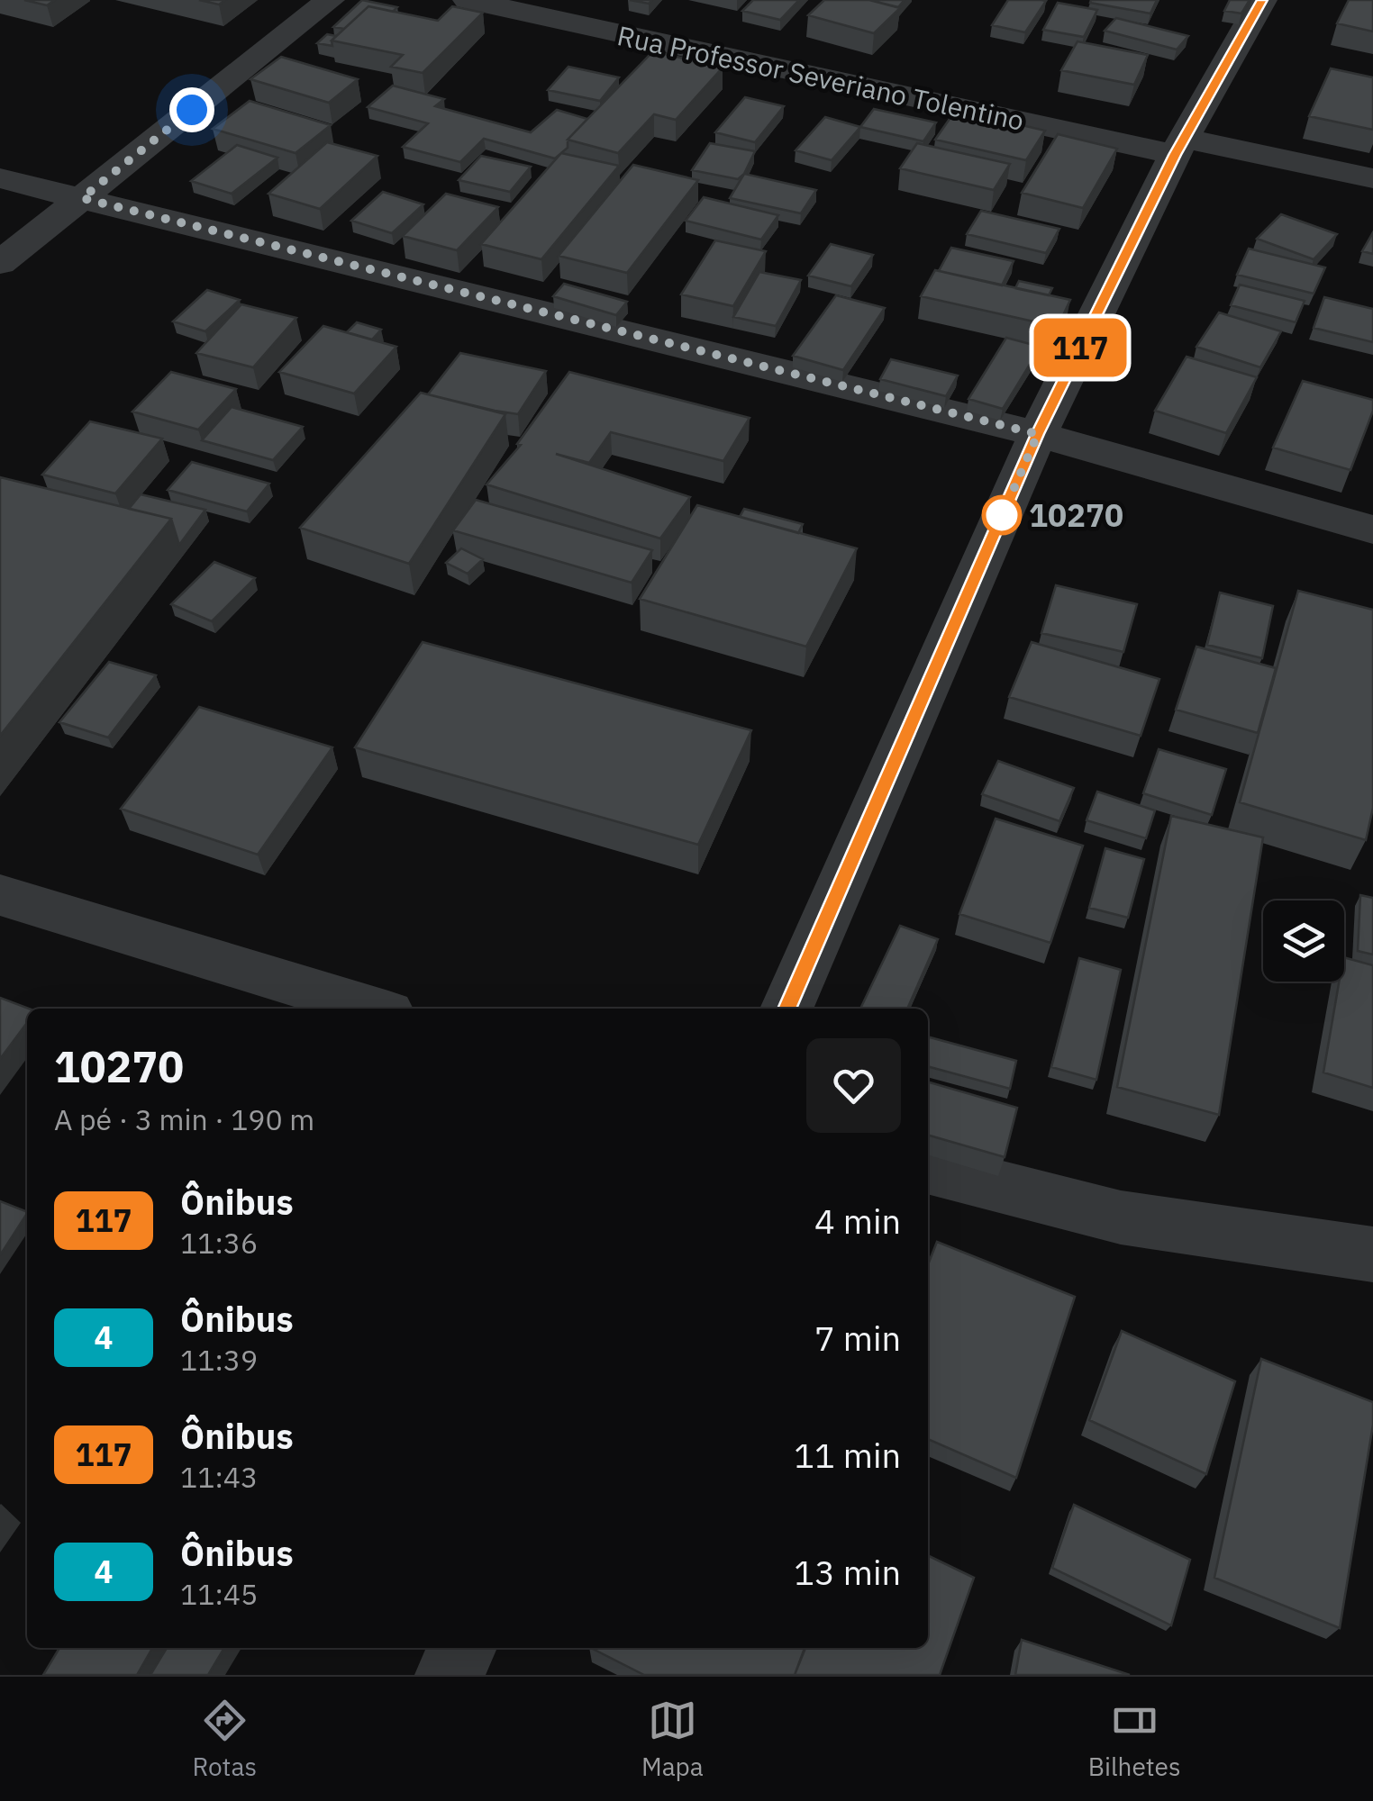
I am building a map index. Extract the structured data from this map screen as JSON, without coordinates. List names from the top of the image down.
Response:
{
  "streets": {
    "street": ["Rua Professor Severiano Tolentino"]
  },
  "places": ["10270"],
  "lines": ["bus line 117"],
  "page": {
    "on_map": "117",
    "heading": ["10270", "A pé · 3 min · 190 m"],
    "list": [
      {
        "mark": "117",
        "name": "Ônibus",
        "note": "11:36",
        "value": "4 min"
      },
      {
        "mark": "4",
        "name": "Ônibus",
        "note": "11:39",
        "value": "7 min"
      },
      {
        "mark": "117",
        "name": "Ônibus",
        "note": "11:43",
        "value": "11 min"
      },
      {
        "mark": "4",
        "name": "Ônibus",
        "note": "11:45",
        "value": "13 min"
      }
    ],
    "tabs": ["Rotas", "Mapa", "Bilhetes"]
  }
}
